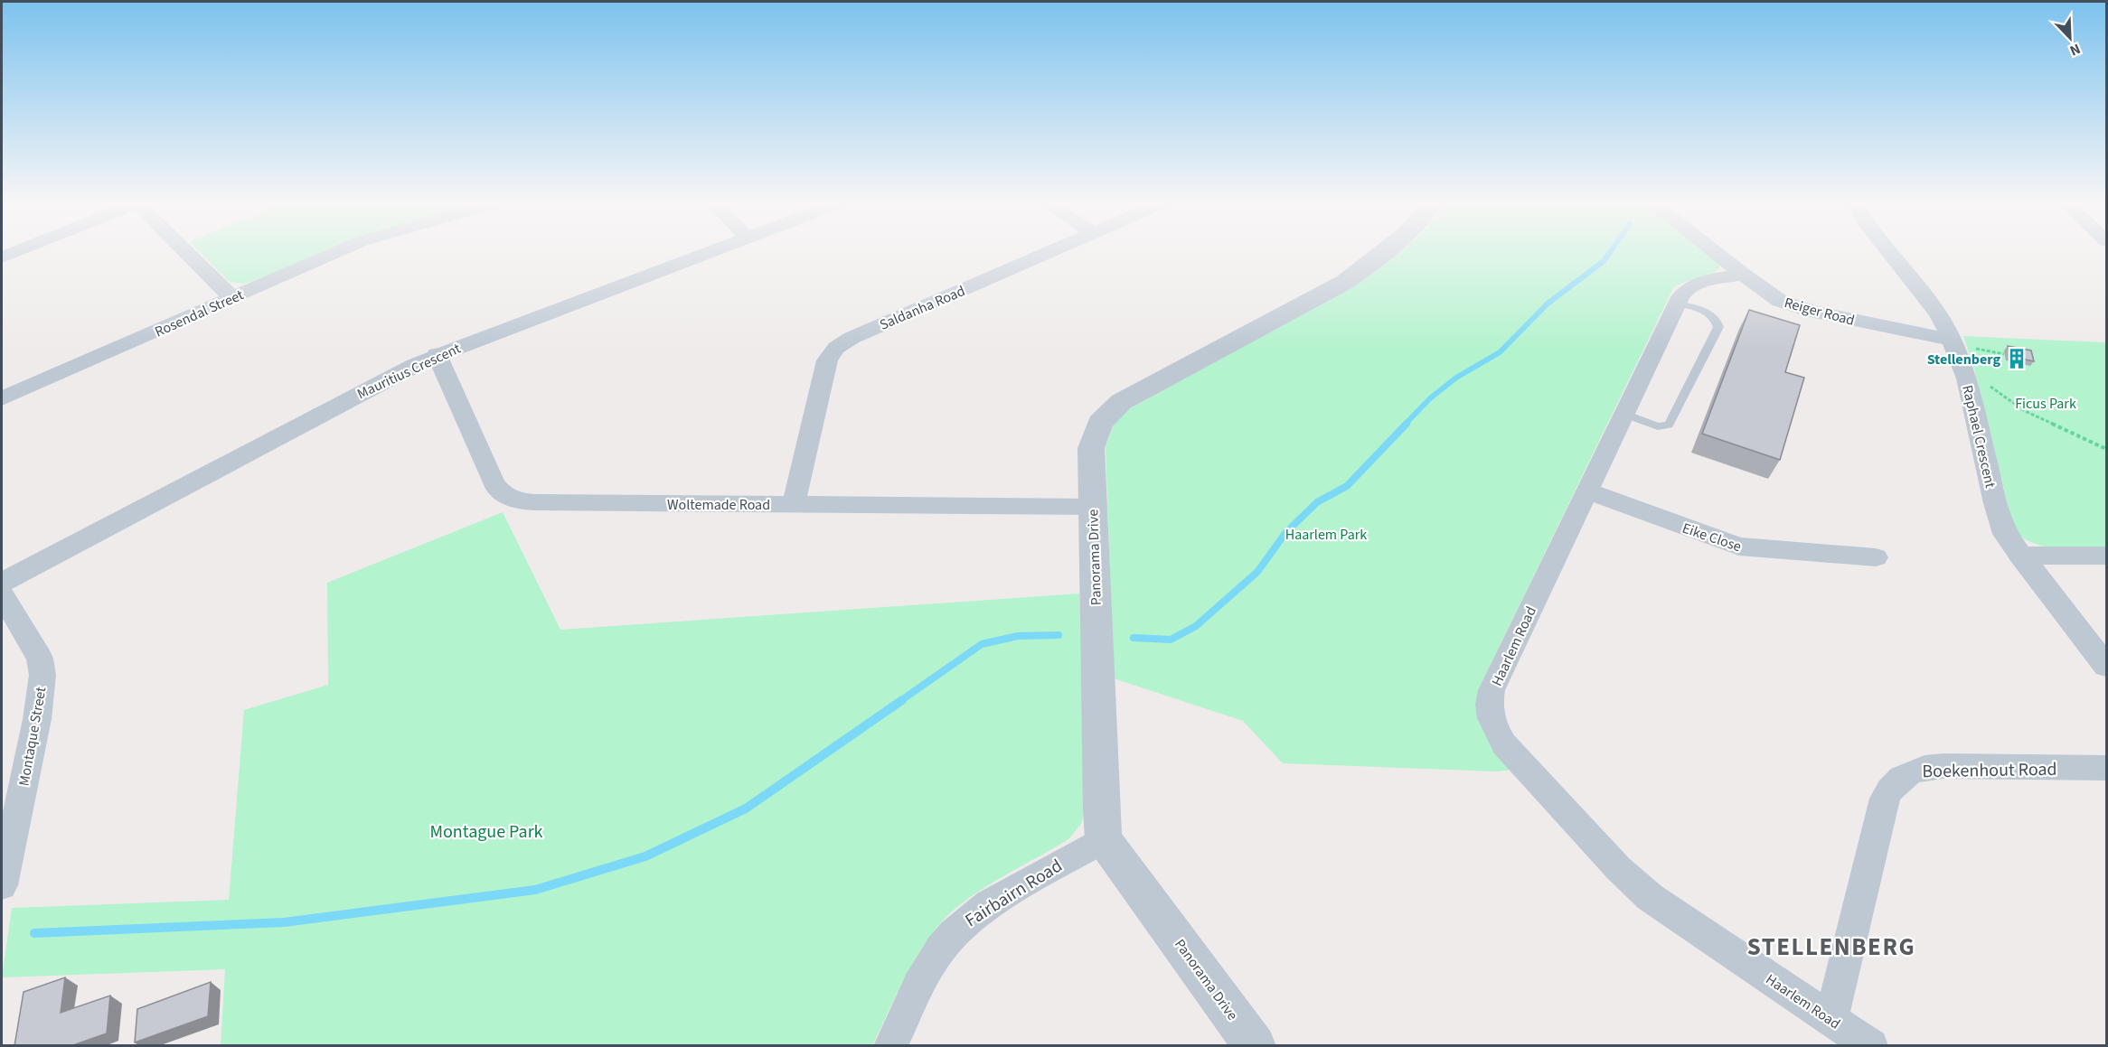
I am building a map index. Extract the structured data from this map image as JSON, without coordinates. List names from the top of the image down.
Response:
{
  "streets": {
    "street": [
      "Saldanha Road",
      "Reiger Road",
      "Rosendal Street",
      "Mauritius Crescent",
      "Raphael Crescent",
      "Woltemade Road",
      "Eike Close",
      "Panorama Drive",
      "Haarlem Road",
      "Montaque Street",
      "Boekenhout Road",
      "Fairbairn Road"
    ]
  },
  "crossings": [
    ["Saldanha Road", "Woltemade Road"],
    ["Reiger Road", "Raphael Crescent"],
    ["Reiger Road", "Haarlem Road"],
    ["Mauritius Crescent", "Woltemade Road"],
    ["Woltemade Road", "Panorama Drive"],
    ["Eike Close", "Haarlem Road"],
    ["Panorama Drive", "Fairbairn Road"],
    ["Haarlem Road", "Boekenhout Road"]
  ],
  "districts": ["STELLENBERG"],
  "parks": ["Ficus Park", "Haarlem Park", "Montague Park"],
  "places": {
    "building": ["Stellenberg"]
  },
  "north": "bottom right"
}
